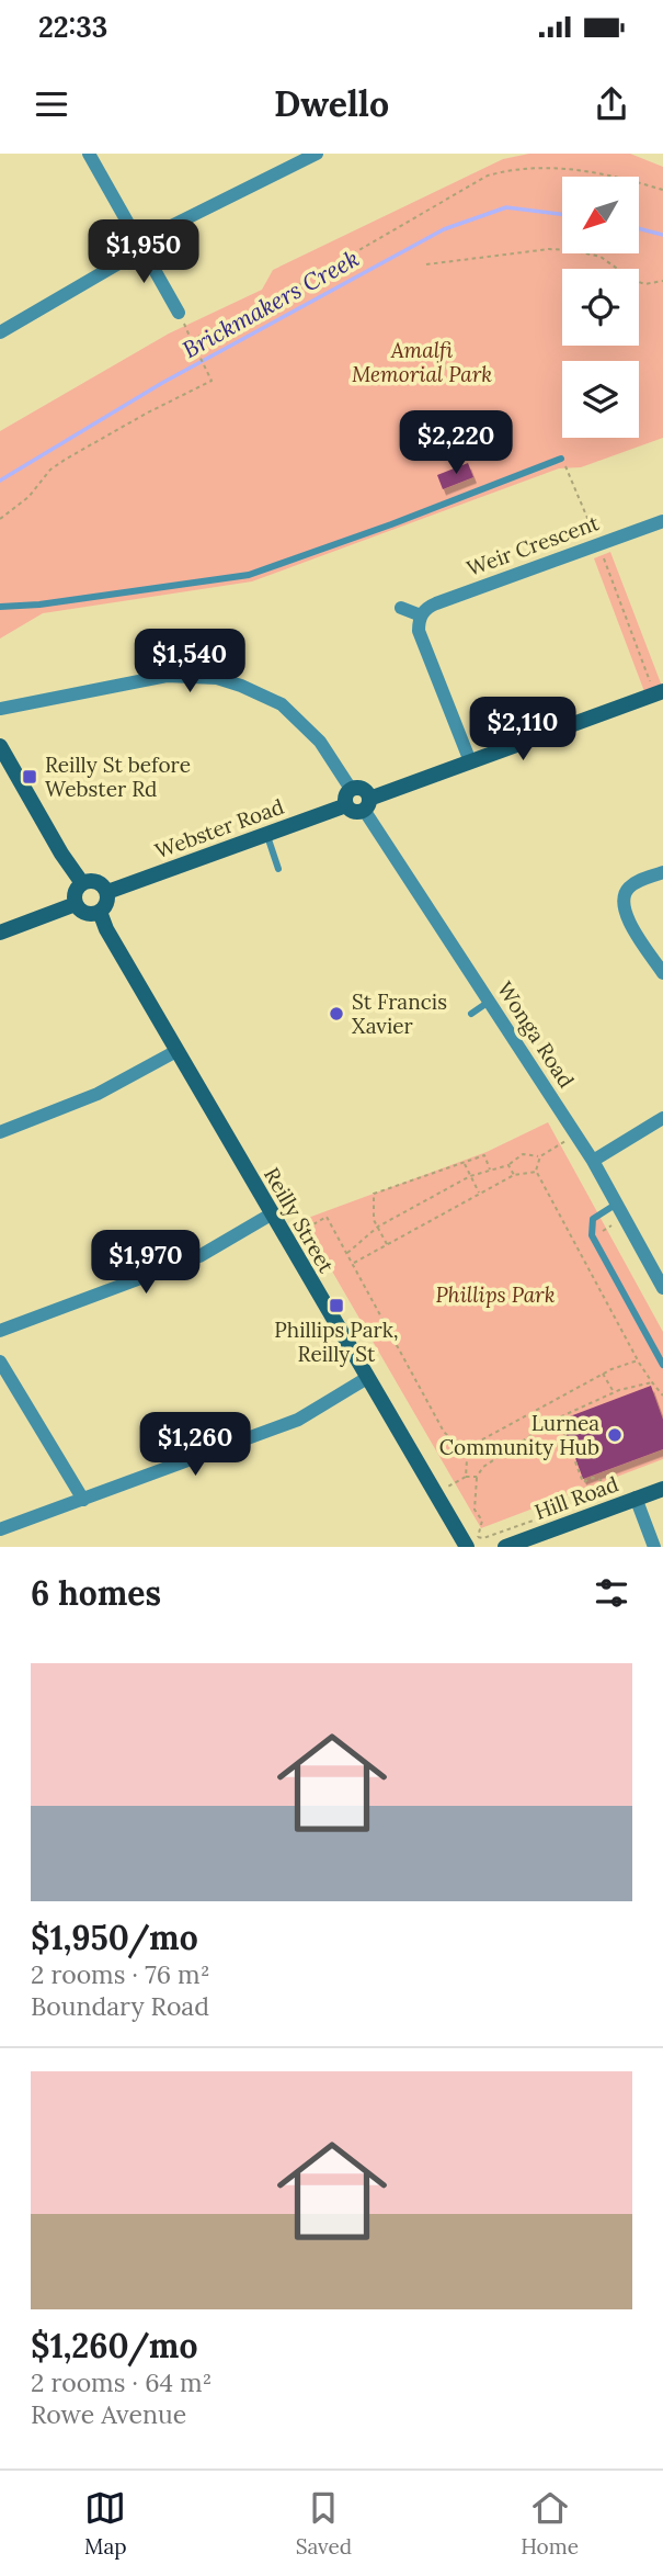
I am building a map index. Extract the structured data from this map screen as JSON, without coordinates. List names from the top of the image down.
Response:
{
  "streets": {
    "main road": ["Webster Road", "Reilly Street", "Hill Road"],
    "street": ["Weir Crescent", "Wonga Road"]
  },
  "crossings": [
    ["Webster Road", "Wonga Road"],
    ["Webster Road", "Reilly Street"]
  ],
  "water": ["Brickmakers Creek"],
  "parks": ["Amalfi Memorial Park", "Phillips Park"],
  "places": {
    "transit": ["Reilly St before Webster Rd", "Phillips Park, Reilly St"],
    "other": ["St Francis Xavier", "Lurnea Community Hub"]
  },
  "north": "bottom left",
  "page": {
    "status": "22:33",
    "header": "Dwello",
    "price": [
      "$1,950",
      "$2,220",
      "$1,540",
      "$2,110",
      "$1,970",
      "$1,260"
    ],
    "heading": "6 homes",
    "list": [
      {
        "name": "$1,950/mo",
        "note": "2 rooms · 76 m² · Boundary Road"
      },
      {
        "name": "$1,260/mo",
        "note": "2 rooms · 64 m² · Rowe Avenue"
      }
    ],
    "tabs": ["Map", "Saved", "Home"]
  }
}
